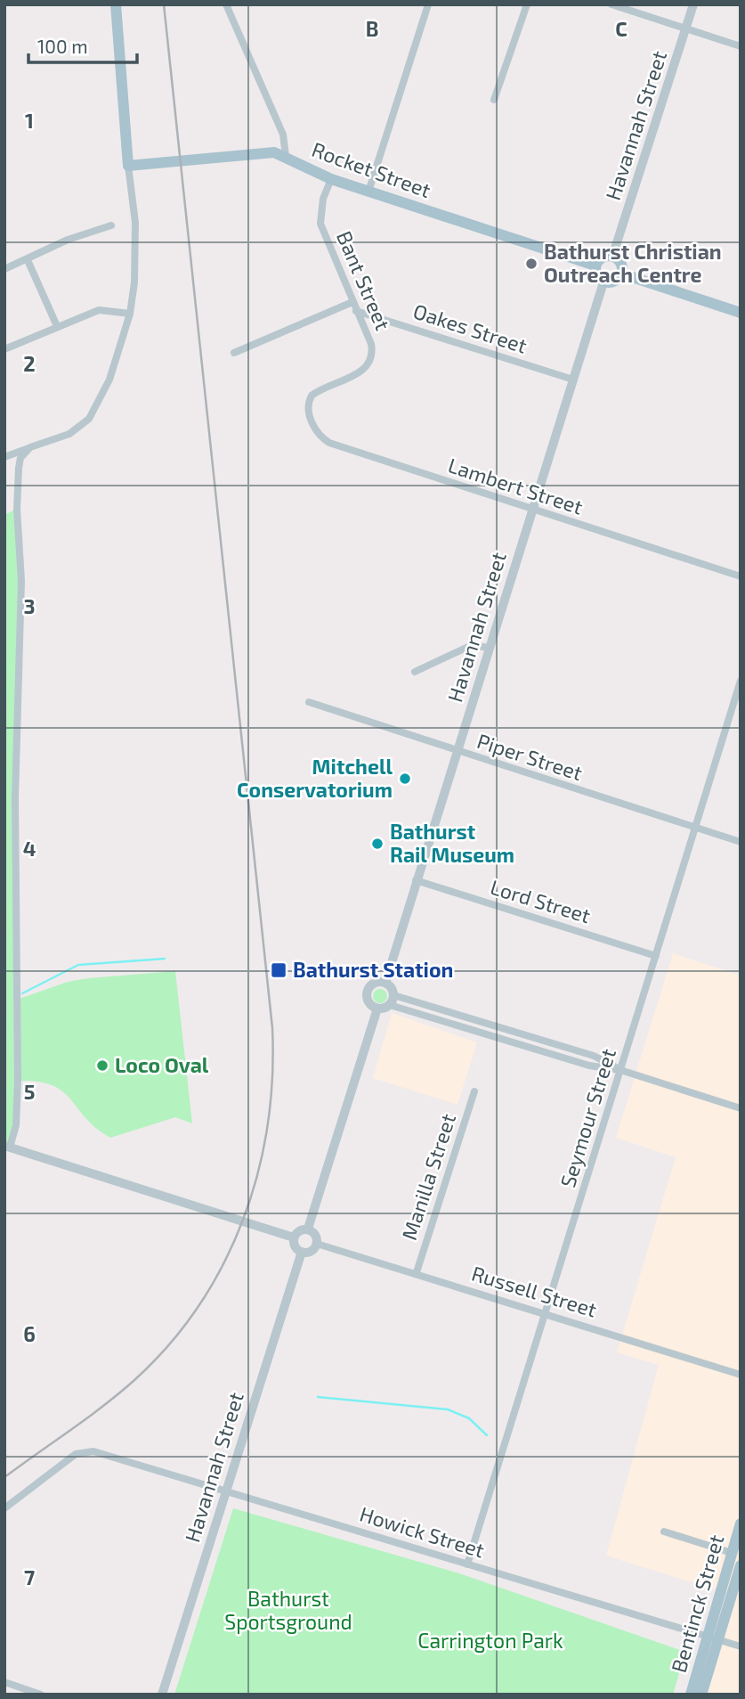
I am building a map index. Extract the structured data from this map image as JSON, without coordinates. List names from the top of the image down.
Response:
{
  "streets": {
    "main road": ["Rocket Street", "Bentinck Street"],
    "street": [
      "Havannah Street",
      "Bant Street",
      "Oakes Street",
      "Lambert Street",
      "Piper Street",
      "Lord Street",
      "Seymour Street",
      "Manilla Street",
      "Russell Street",
      "Howick Street"
    ]
  },
  "crossings": [
    ["Havannah Street", "Rocket Street"],
    ["Havannah Street", "Oakes Street"],
    ["Havannah Street", "Lambert Street"],
    ["Havannah Street", "Piper Street"],
    ["Havannah Street", "Lord Street"],
    ["Havannah Street", "Russell Street"],
    ["Havannah Street", "Howick Street"],
    ["Rocket Street", "Bant Street"],
    ["Bant Street", "Oakes Street"],
    ["Bant Street", "Lambert Street"],
    ["Piper Street", "Seymour Street"],
    ["Lord Street", "Seymour Street"],
    ["Seymour Street", "Russell Street"],
    ["Seymour Street", "Howick Street"],
    ["Manilla Street", "Russell Street"],
    ["Howick Street", "Bentinck Street"]
  ],
  "parks": ["Bathurst Sportsground", "Carrington Park"],
  "places": {
    "other": [
      "Bathurst Christian Outreach Centre",
      "Mitchell Conservatorium",
      "Bathurst Rail Museum",
      "Loco Oval"
    ],
    "transit": ["Bathurst Station"]
  },
  "scale_bar": "100 m",
  "grid": {
    "columns": ["B", "C"],
    "rows": [
      "1",
      "2",
      "3",
      "4",
      "5",
      "6",
      "7"
    ]
  }
}
